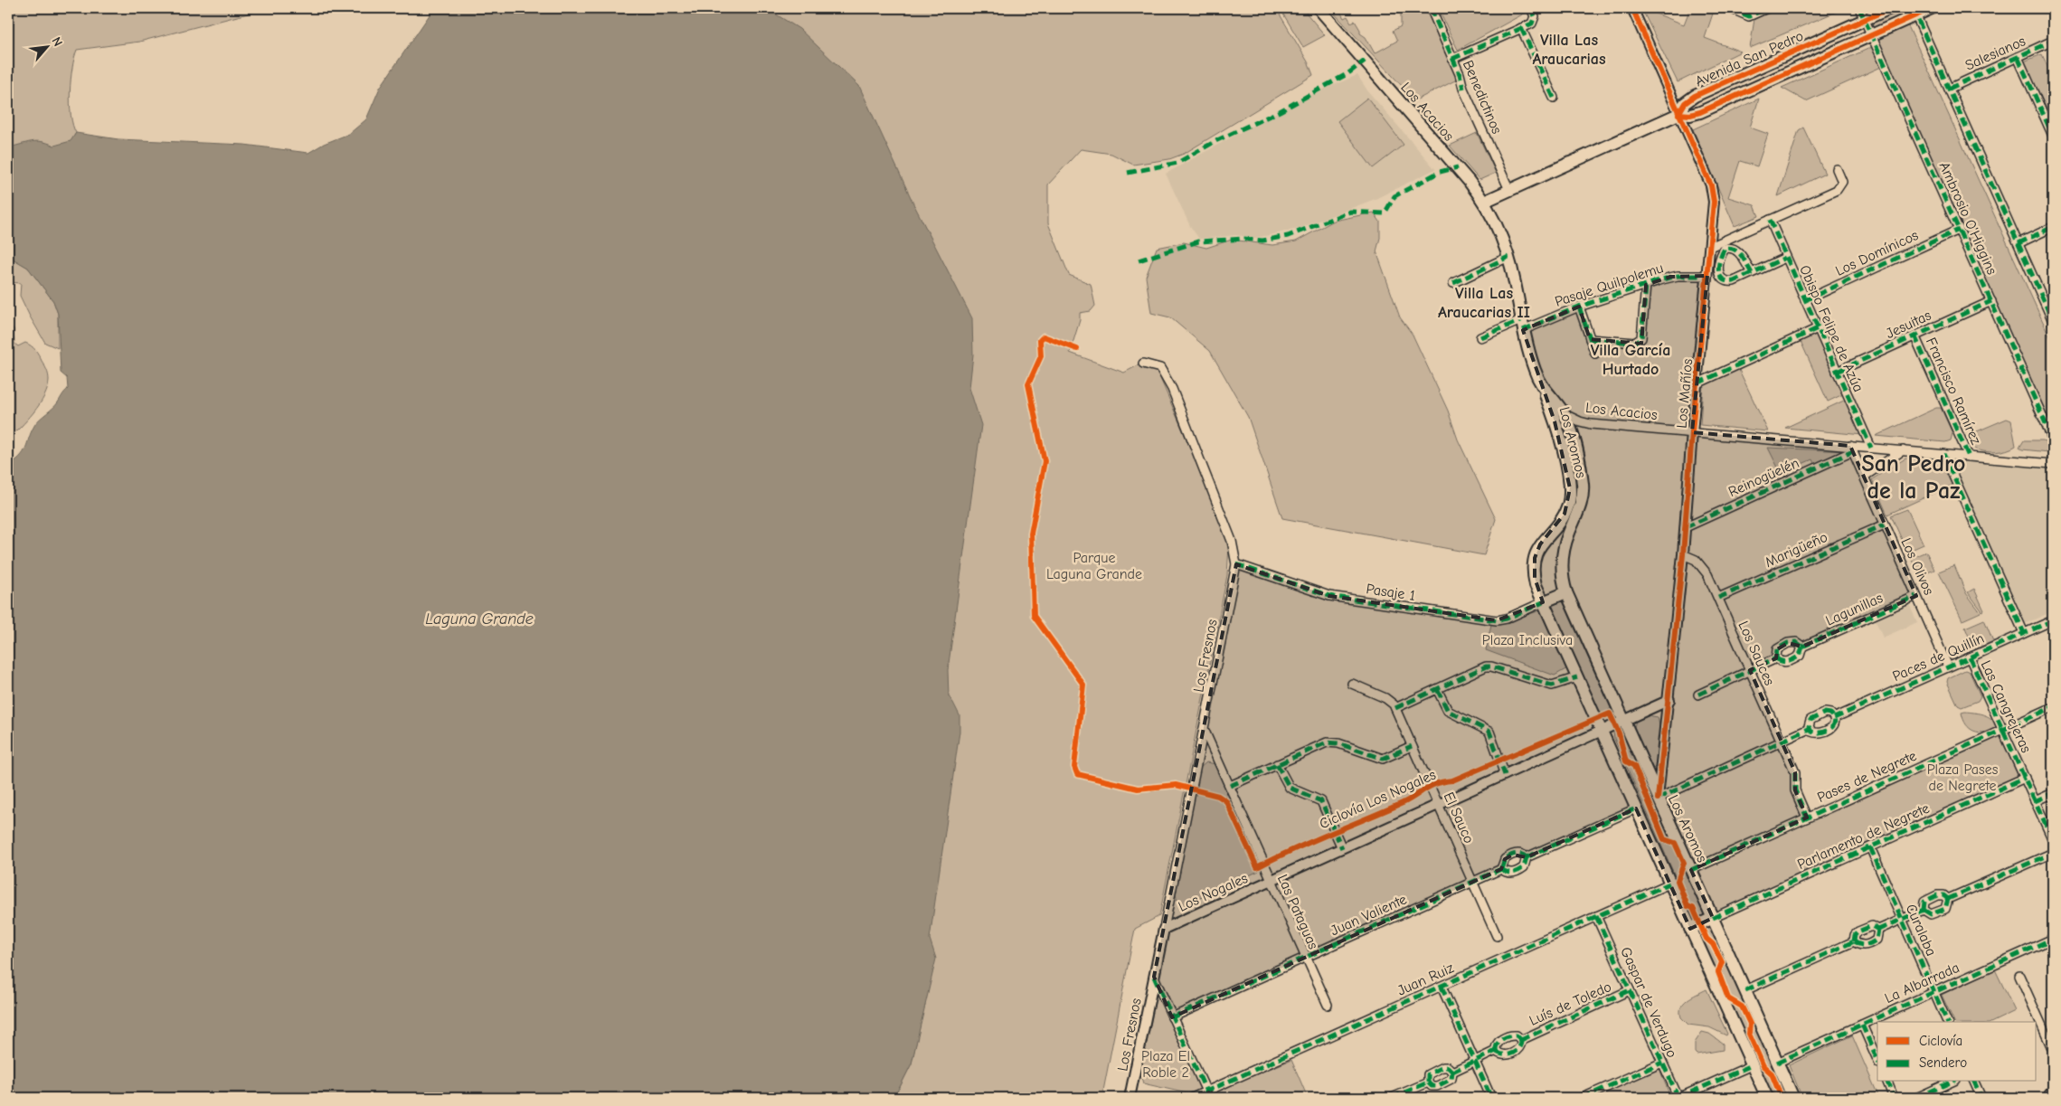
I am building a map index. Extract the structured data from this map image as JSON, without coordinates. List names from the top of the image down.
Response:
{
  "streets": {
    "main road": ["Avenida San Pedro", "Los Acacios", "Los Aromos"],
    "street": [
      "Salesianos",
      "Benedictinos",
      "Ambrosio O'Higgins",
      "Los Domínicos",
      "Pasaje Quilpolemu",
      "Jesuitas",
      "Obispo Felipe de Azúa",
      "Francisco Ramírez",
      "Los Mañíos",
      "Reinogüelén",
      "Marigüeño",
      "Los Olivos",
      "Pasaje 1",
      "Lagunillas",
      "Los Sauces",
      "Los Fresnos",
      "Paces de Quillín",
      "Las Cangrejeras",
      "Pases de Negrete",
      "El Sauco",
      "Parlamento de Negrete",
      "Los Nogales",
      "Las Pataguas",
      "Juan Valiente",
      "Curalaba",
      "Juan Ruiz",
      "La Albarrada",
      "Gaspar de Verdugo",
      "Luís de Toledo"
    ],
    "cycle path": ["Ciclovía Los Nogales"]
  },
  "crossings": [
    ["Avenida San Pedro", "Benedictinos"],
    ["Avenida San Pedro", "Los Acacios"],
    ["Avenida San Pedro", "Ambrosio O'Higgins"],
    ["Avenida San Pedro", "Los Mañíos"],
    ["Los Acacios", "Pasaje Quilpolemu"],
    ["Los Acacios", "Obispo Felipe de Azúa"],
    ["Los Acacios", "Francisco Ramírez"],
    ["Los Acacios", "Los Mañíos"],
    ["Los Acacios", "Los Aromos"],
    ["Los Acacios", "Reinogüelén"],
    ["Los Acacios", "Los Olivos"],
    ["Ambrosio O'Higgins", "Los Domínicos"],
    ["Ambrosio O'Higgins", "Jesuitas"],
    ["Los Domínicos", "Obispo Felipe de Azúa"],
    ["Pasaje Quilpolemu", "Los Mañíos"],
    ["Jesuitas", "Obispo Felipe de Azúa"],
    ["Jesuitas", "Francisco Ramírez"],
    ["Los Mañíos", "Los Aromos"],
    ["Los Mañíos", "Reinogüelén"],
    ["Los Mañíos", "Los Sauces"],
    ["Los Mañíos", "Paces de Quillín"],
    ["Los Mañíos", "Los Nogales"],
    ["Los Aromos", "Pasaje 1"],
    ["Los Aromos", "Paces de Quillín"],
    ["Los Aromos", "Pases de Negrete"],
    ["Los Aromos", "Parlamento de Negrete"],
    ["Los Aromos", "Los Nogales"],
    ["Los Aromos", "Juan Valiente"],
    ["Los Aromos", "Juan Ruiz"],
    ["Los Aromos", "La Albarrada"],
    ["Reinogüelén", "Los Olivos"],
    ["Marigüeño", "Los Olivos"],
    ["Marigüeño", "Los Sauces"],
    ["Los Olivos", "Lagunillas"],
    ["Los Olivos", "Paces de Quillín"],
    ["Pasaje 1", "Los Fresnos"],
    ["Lagunillas", "Los Sauces"],
    ["Los Sauces", "Paces de Quillín"],
    ["Los Sauces", "Pases de Negrete"],
    ["Los Fresnos", "Los Nogales"],
    ["Los Fresnos", "Las Pataguas"],
    ["Los Fresnos", "Juan Valiente"],
    ["Los Fresnos", "Juan Ruiz"],
    ["Paces de Quillín", "Las Cangrejeras"],
    ["Las Cangrejeras", "Pases de Negrete"],
    ["Las Cangrejeras", "Parlamento de Negrete"],
    ["El Sauco", "Los Nogales"],
    ["El Sauco", "Juan Valiente"],
    ["Parlamento de Negrete", "Curalaba"],
    ["Los Nogales", "Las Pataguas"],
    ["Las Pataguas", "Juan Valiente"],
    ["Curalaba", "La Albarrada"],
    ["Juan Ruiz", "Gaspar de Verdugo"],
    ["Gaspar de Verdugo", "Luís de Toledo"]
  ],
  "districts": [
    "Villa Las Araucarias",
    "Villa Las Araucarias II",
    "Villa García Hurtado",
    "San Pedro de la Paz"
  ],
  "water": ["Laguna Grande"],
  "parks": [
    "Parque Laguna Grande",
    "Plaza Inclusiva",
    "Plaza Pases de Negrete",
    "Plaza El Roble 2"
  ],
  "legend": ["Ciclovía", "Sendero"],
  "north": "top right"
}
